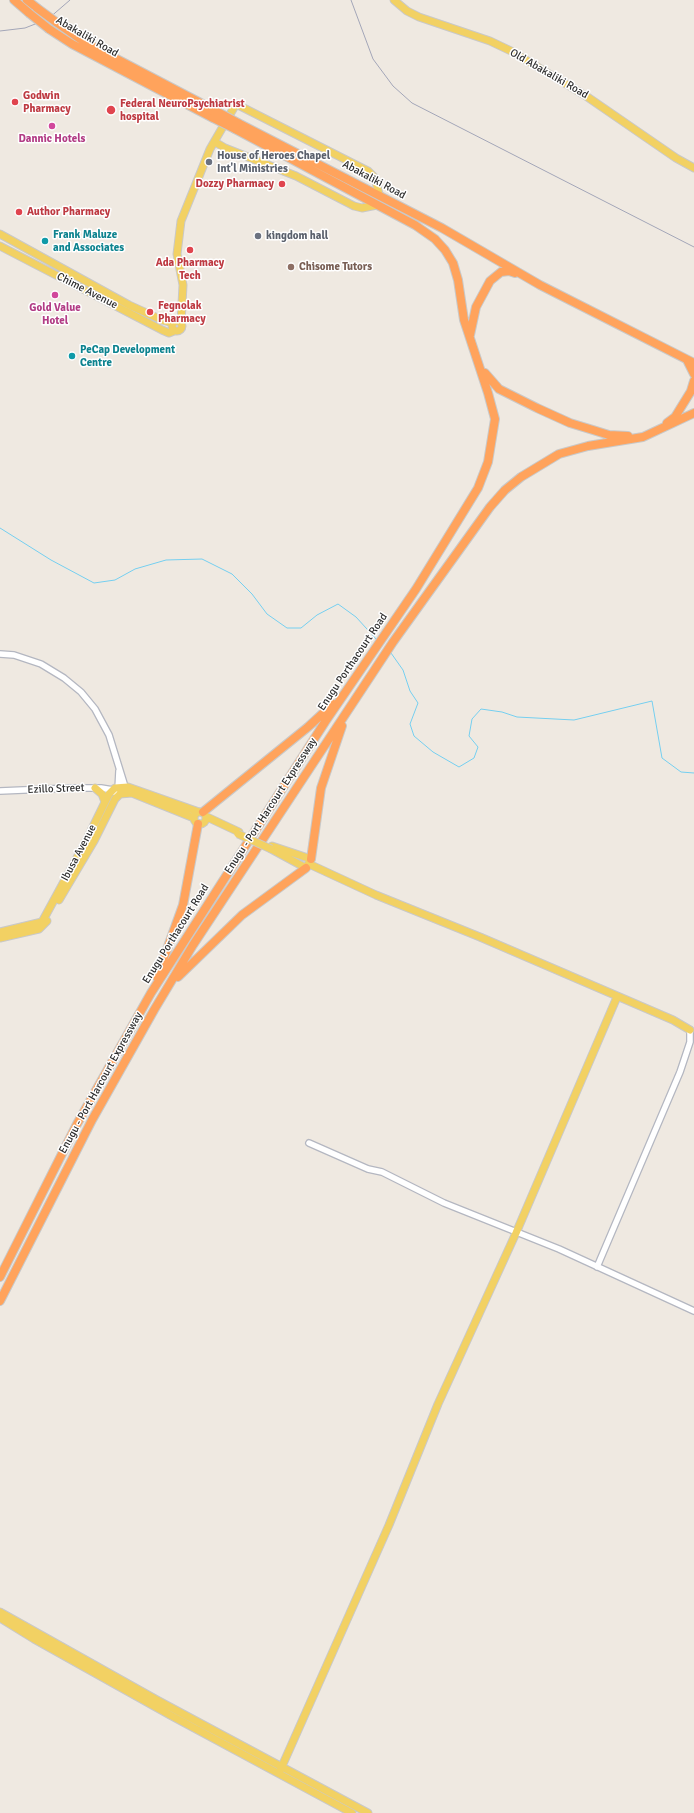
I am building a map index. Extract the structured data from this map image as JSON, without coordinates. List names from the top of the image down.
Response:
{
  "streets": {
    "highway": ["Abakaliki Road", "Enugu Porthacourt Road", "Enugu - Port Harcourt Expressway"],
    "main road": [
      "Old Abakaliki Road",
      "Chime Avenue",
      "Ezillo Street",
      "Ibusa Avenue"
    ]
  },
  "crossings": [
    ["Abakaliki Road", "Enugu Porthacourt Road"],
    ["Ezillo Street", "Ibusa Avenue"]
  ],
  "places": [
    "Godwin Pharmacy",
    "Federal NeuroPsychiatrist hospital",
    "Dannic Hotels",
    "House of Heroes Chapel Int'l Ministries",
    "Dozzy Pharmacy",
    "Author Pharmacy",
    "kingdom hall",
    "Frank Maluze and Associates",
    "Ada Pharmacy Tech",
    "Chisome Tutors",
    "Gold Value Hotel",
    "Fegnolak Pharmacy",
    "PeCap Development Centre"
  ]
}
